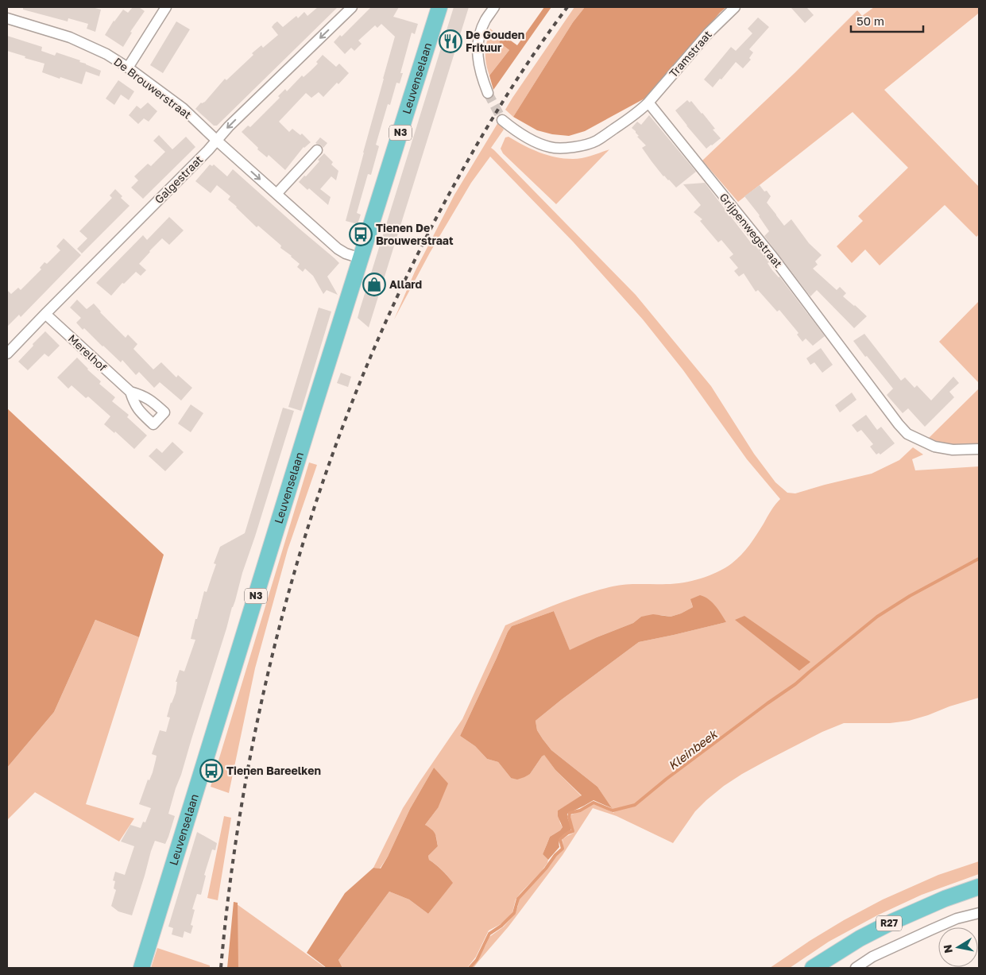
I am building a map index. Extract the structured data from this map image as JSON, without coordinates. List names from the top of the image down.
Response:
{
  "streets": {
    "main road": ["Leuvenselaan", "N3", "R27"],
    "street": [
      "Tramstraat",
      "De Brouwerstraat",
      "Galgestraat",
      "Grijpenwegstraat",
      "Merelhof"
    ]
  },
  "crossings": [
    ["Tramstraat", "Grijpenwegstraat"],
    ["Leuvenselaan", "De Brouwerstraat"],
    ["De Brouwerstraat", "Galgestraat"],
    ["Galgestraat", "Merelhof"]
  ],
  "water": ["Kleinbeek"],
  "places": {
    "restaurant": ["De Gouden Frituur"],
    "bus stop": ["Tienen De Brouwerstraat", "Tienen Bareelken"],
    "shop": ["Allard"]
  },
  "scale_bar": "50 m",
  "north": "left"
}
